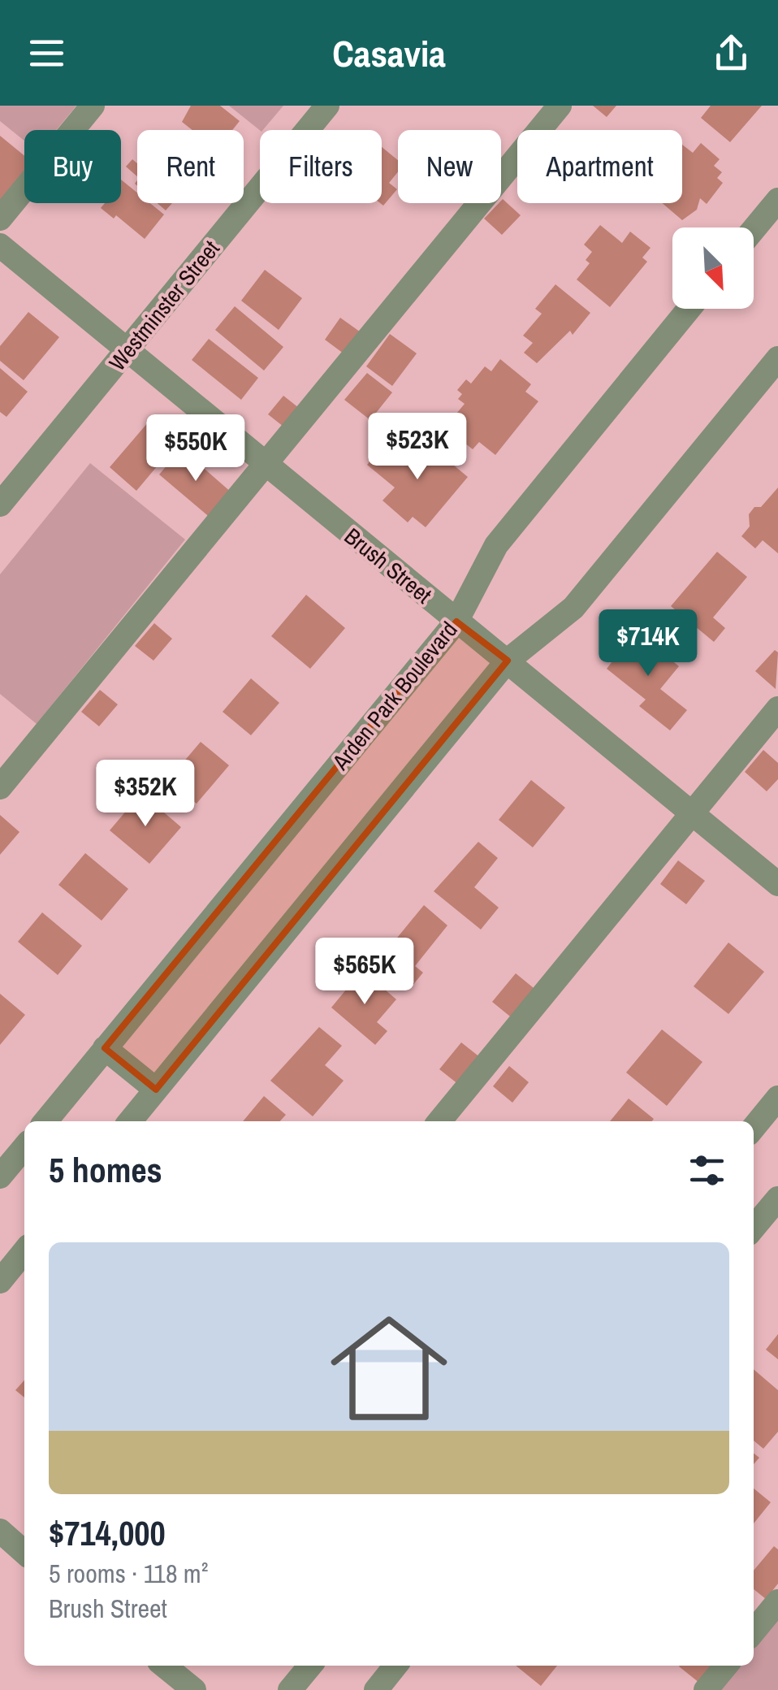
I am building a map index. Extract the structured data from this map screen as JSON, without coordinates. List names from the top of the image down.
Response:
{
  "streets": {
    "street": ["Westminster Street", "Brush Street", "Arden Park Boulevard"]
  },
  "crossings": [
    ["Westminster Street", "Brush Street"],
    ["Brush Street", "Arden Park Boulevard"]
  ],
  "north": "bottom right",
  "page": {
    "header": "Casavia",
    "chip": [
      "Buy",
      "Rent",
      "Filters",
      "New",
      "Apartment"
    ],
    "price": [
      "$523K",
      "$550K",
      "$714K",
      "$352K",
      "$565K"
    ],
    "heading": "5 homes",
    "list": [
      {
        "name": "$714,000",
        "note": "5 rooms · 118 m² · Brush Street"
      }
    ]
  }
}
